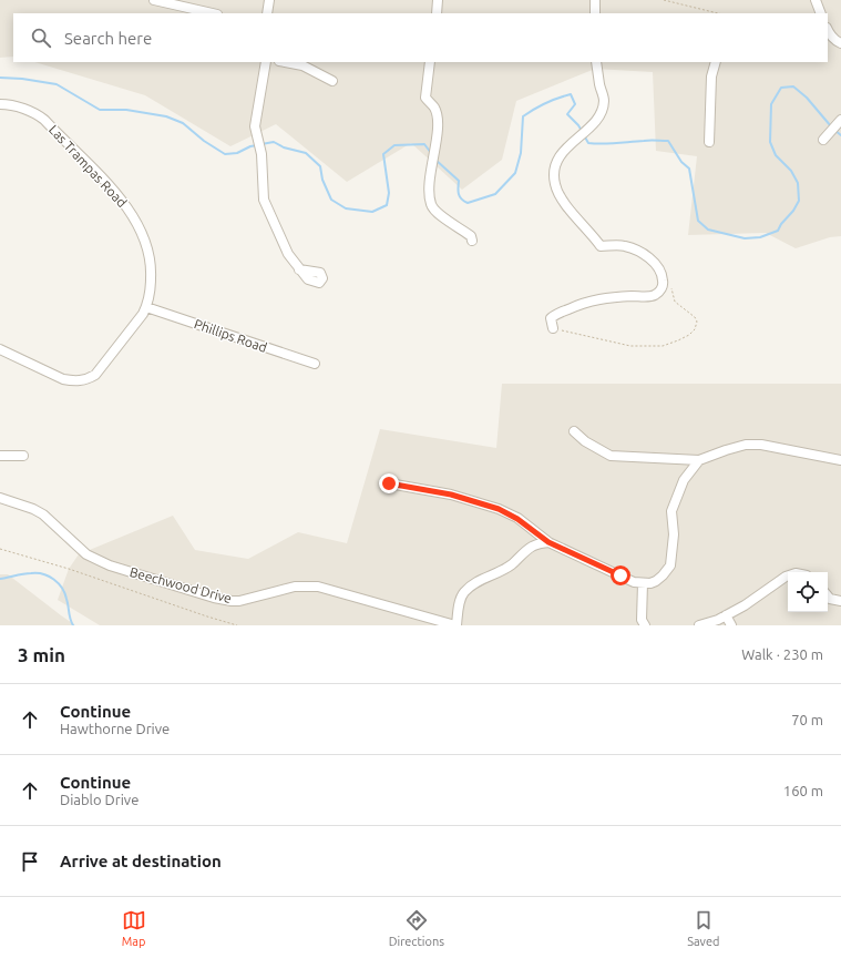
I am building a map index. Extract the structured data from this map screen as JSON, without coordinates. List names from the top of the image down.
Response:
{
  "streets": {
    "street": ["Las Trampas Road", "Phillips Road", "Beechwood Drive"]
  },
  "crossings": [
    ["Las Trampas Road", "Phillips Road"]
  ],
  "page": {
    "search": "Search here",
    "heading": ["3 min", "Walk · 230 m"],
    "list": [
      ["Continue", "Hawthorne Drive", "70 m"],
      ["Continue", "Diablo Drive", "160 m"],
      "Arrive at destination"
    ],
    "nav": ["Map", "Directions", "Saved"]
  }
}
